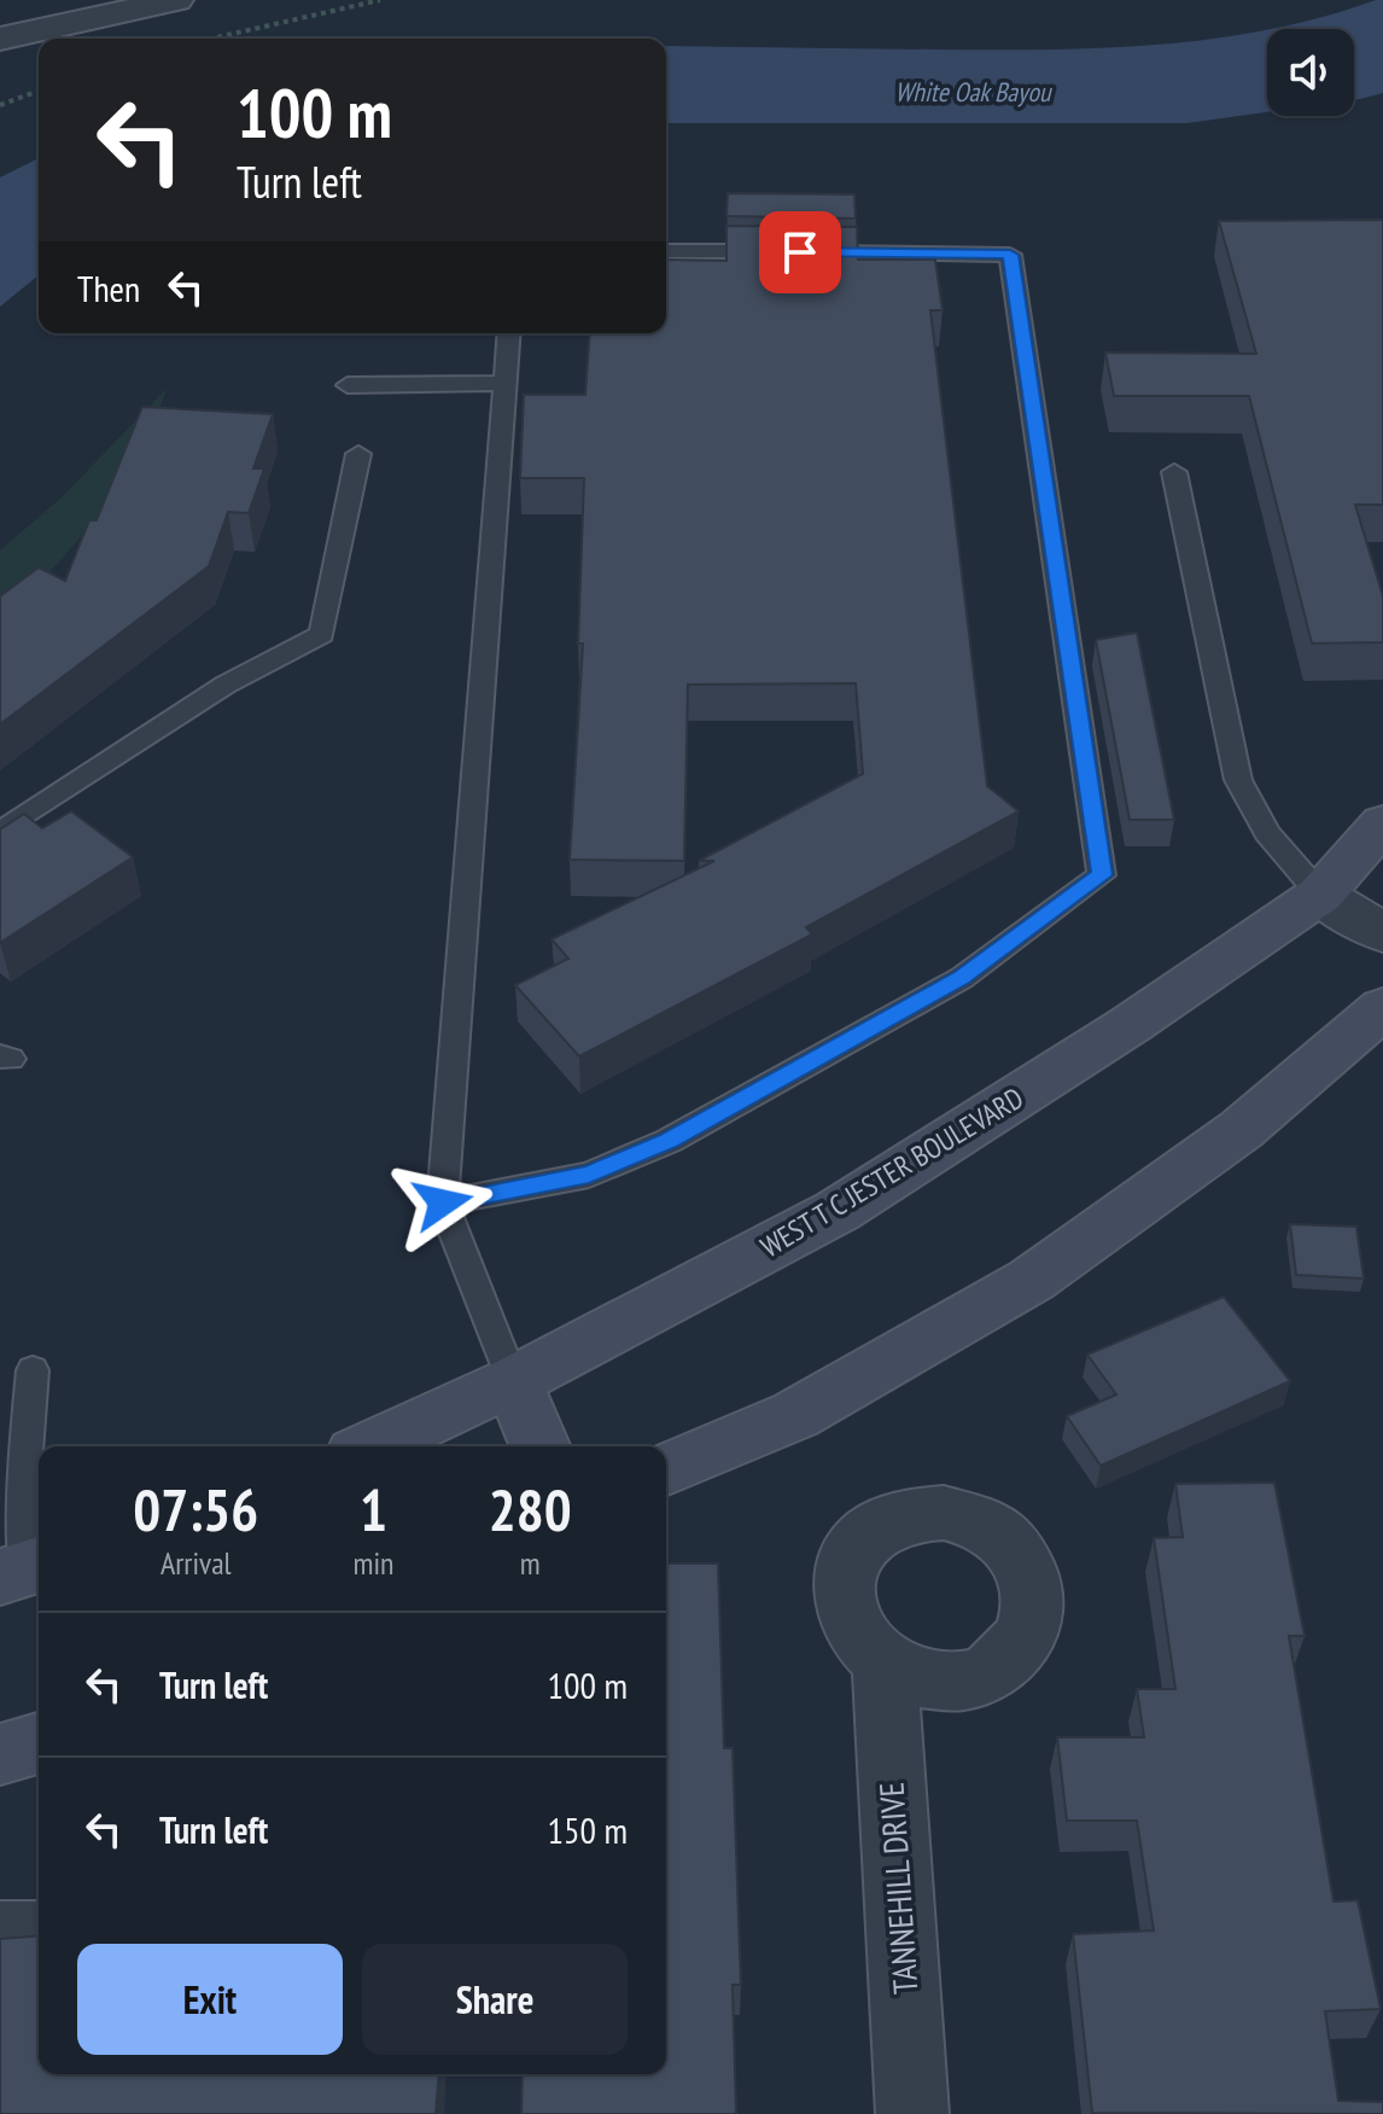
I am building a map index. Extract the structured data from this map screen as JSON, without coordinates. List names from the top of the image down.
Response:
{
  "streets": {
    "main road": ["WEST T C JESTER BOULEVARD"],
    "street": ["TANNEHILL DRIVE"]
  },
  "water": ["White Oak Bayou"],
  "page": {
    "turn": ["100 m", "Turn left"],
    "then": "Then",
    "eta": [
      "07:56",
      "Arrival",
      "1",
      "min",
      "280",
      "m"
    ],
    "list": [
      {
        "name": "Turn left",
        "value": "100 m"
      },
      {
        "name": "Turn left",
        "value": "150 m"
      }
    ],
    "buttons": ["Exit", "Share"]
  }
}
